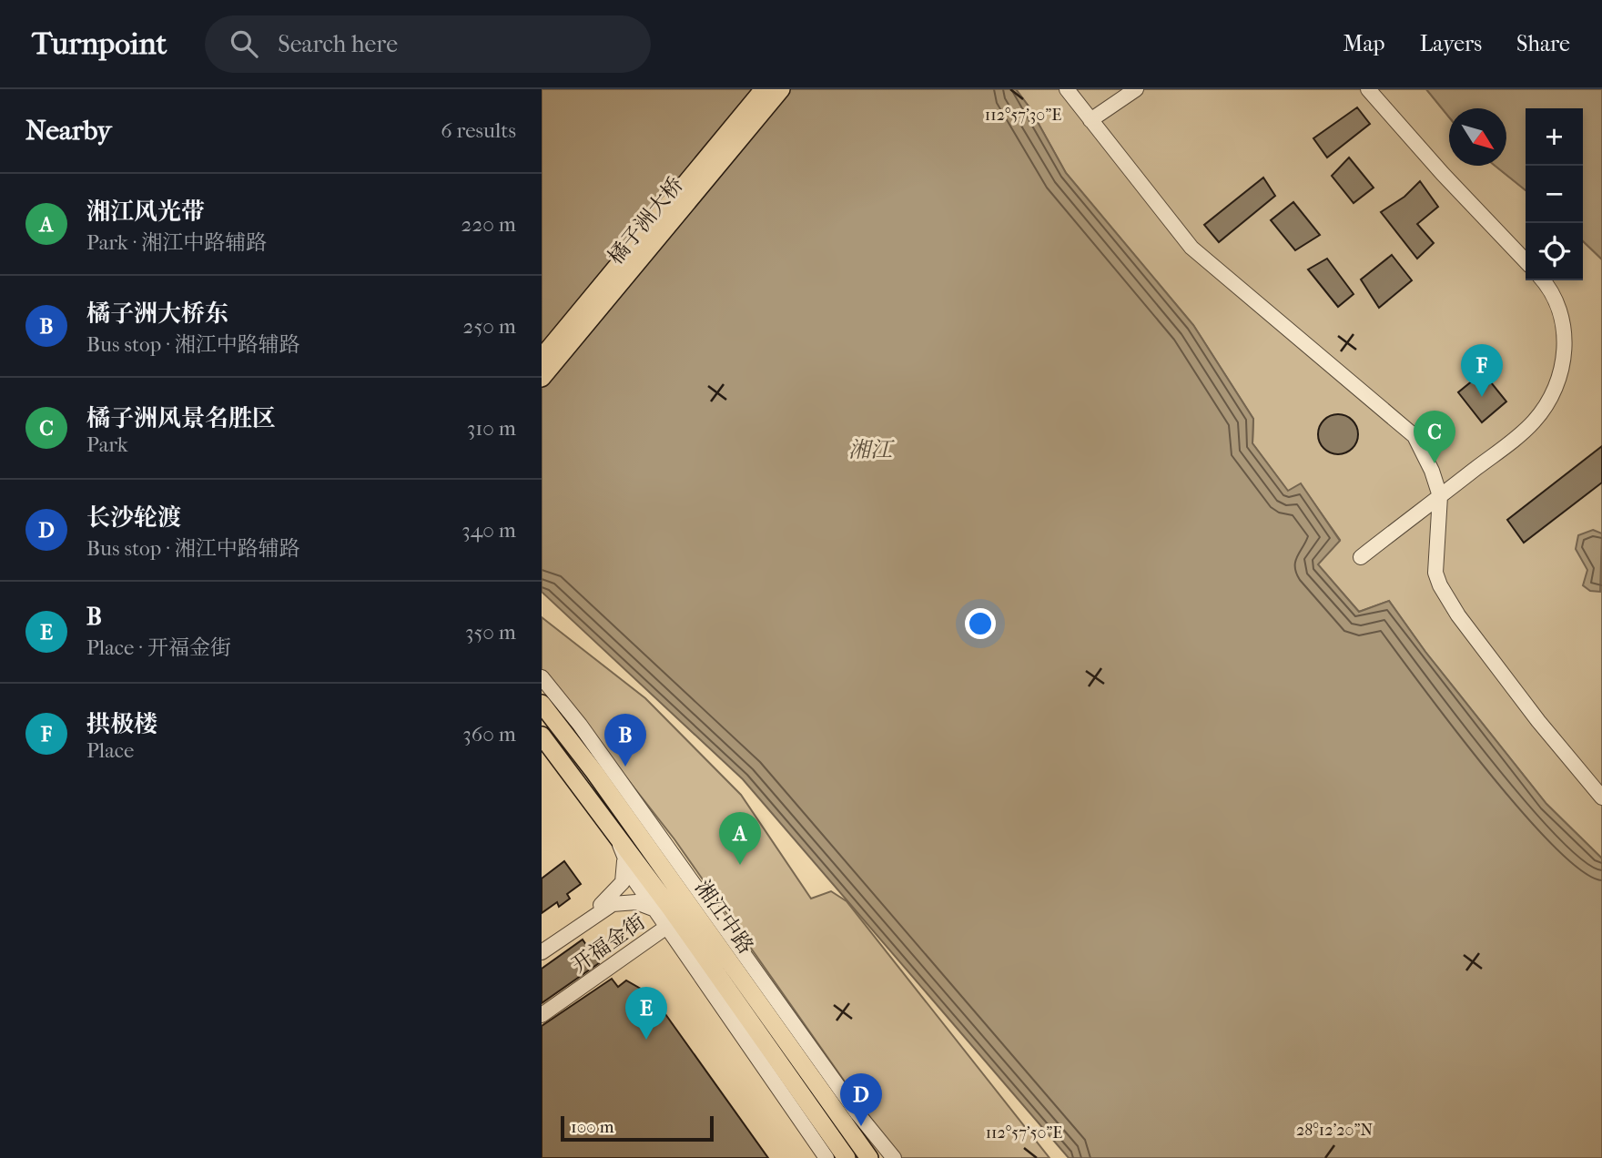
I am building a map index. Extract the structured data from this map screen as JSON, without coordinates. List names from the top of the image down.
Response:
{
  "streets": {
    "main road": ["橘子洲大桥", "湘江中路"],
    "street": ["开福金街"]
  },
  "crossings": [
    ["湘江中路", "开福金街"]
  ],
  "water": ["湘江"],
  "scale_bar": "100 m",
  "north": "bottom right",
  "page": {
    "header": "Turnpoint",
    "search": "Search here",
    "nav": ["Map", "Layers", "Share"],
    "heading": ["Nearby", "6 results"],
    "map_buttons": ["+", "−"],
    "list": [
      {
        "mark": "A",
        "name": "湘江风光带",
        "note": "Park · 湘江中路辅路",
        "value": "220 m"
      },
      {
        "mark": "B",
        "name": "橘子洲大桥东",
        "note": "Bus stop · 湘江中路辅路",
        "value": "250 m"
      },
      {
        "mark": "C",
        "name": "橘子洲风景名胜区",
        "note": "Park",
        "value": "310 m"
      },
      {
        "mark": "D",
        "name": "长沙轮渡",
        "note": "Bus stop · 湘江中路辅路",
        "value": "340 m"
      },
      {
        "mark": "E",
        "name": "B",
        "note": "Place · 开福金街",
        "value": "350 m"
      },
      {
        "mark": "F",
        "name": "拱极楼",
        "note": "Place",
        "value": "360 m"
      }
    ],
    "pins": [
      "F",
      "C",
      "B",
      "A",
      "E",
      "D"
    ],
    "scale": "100 m"
  },
  "coordinates": ["112°57'30\"E", "28°12'20\"N", "112°57'50\"E"]
}
